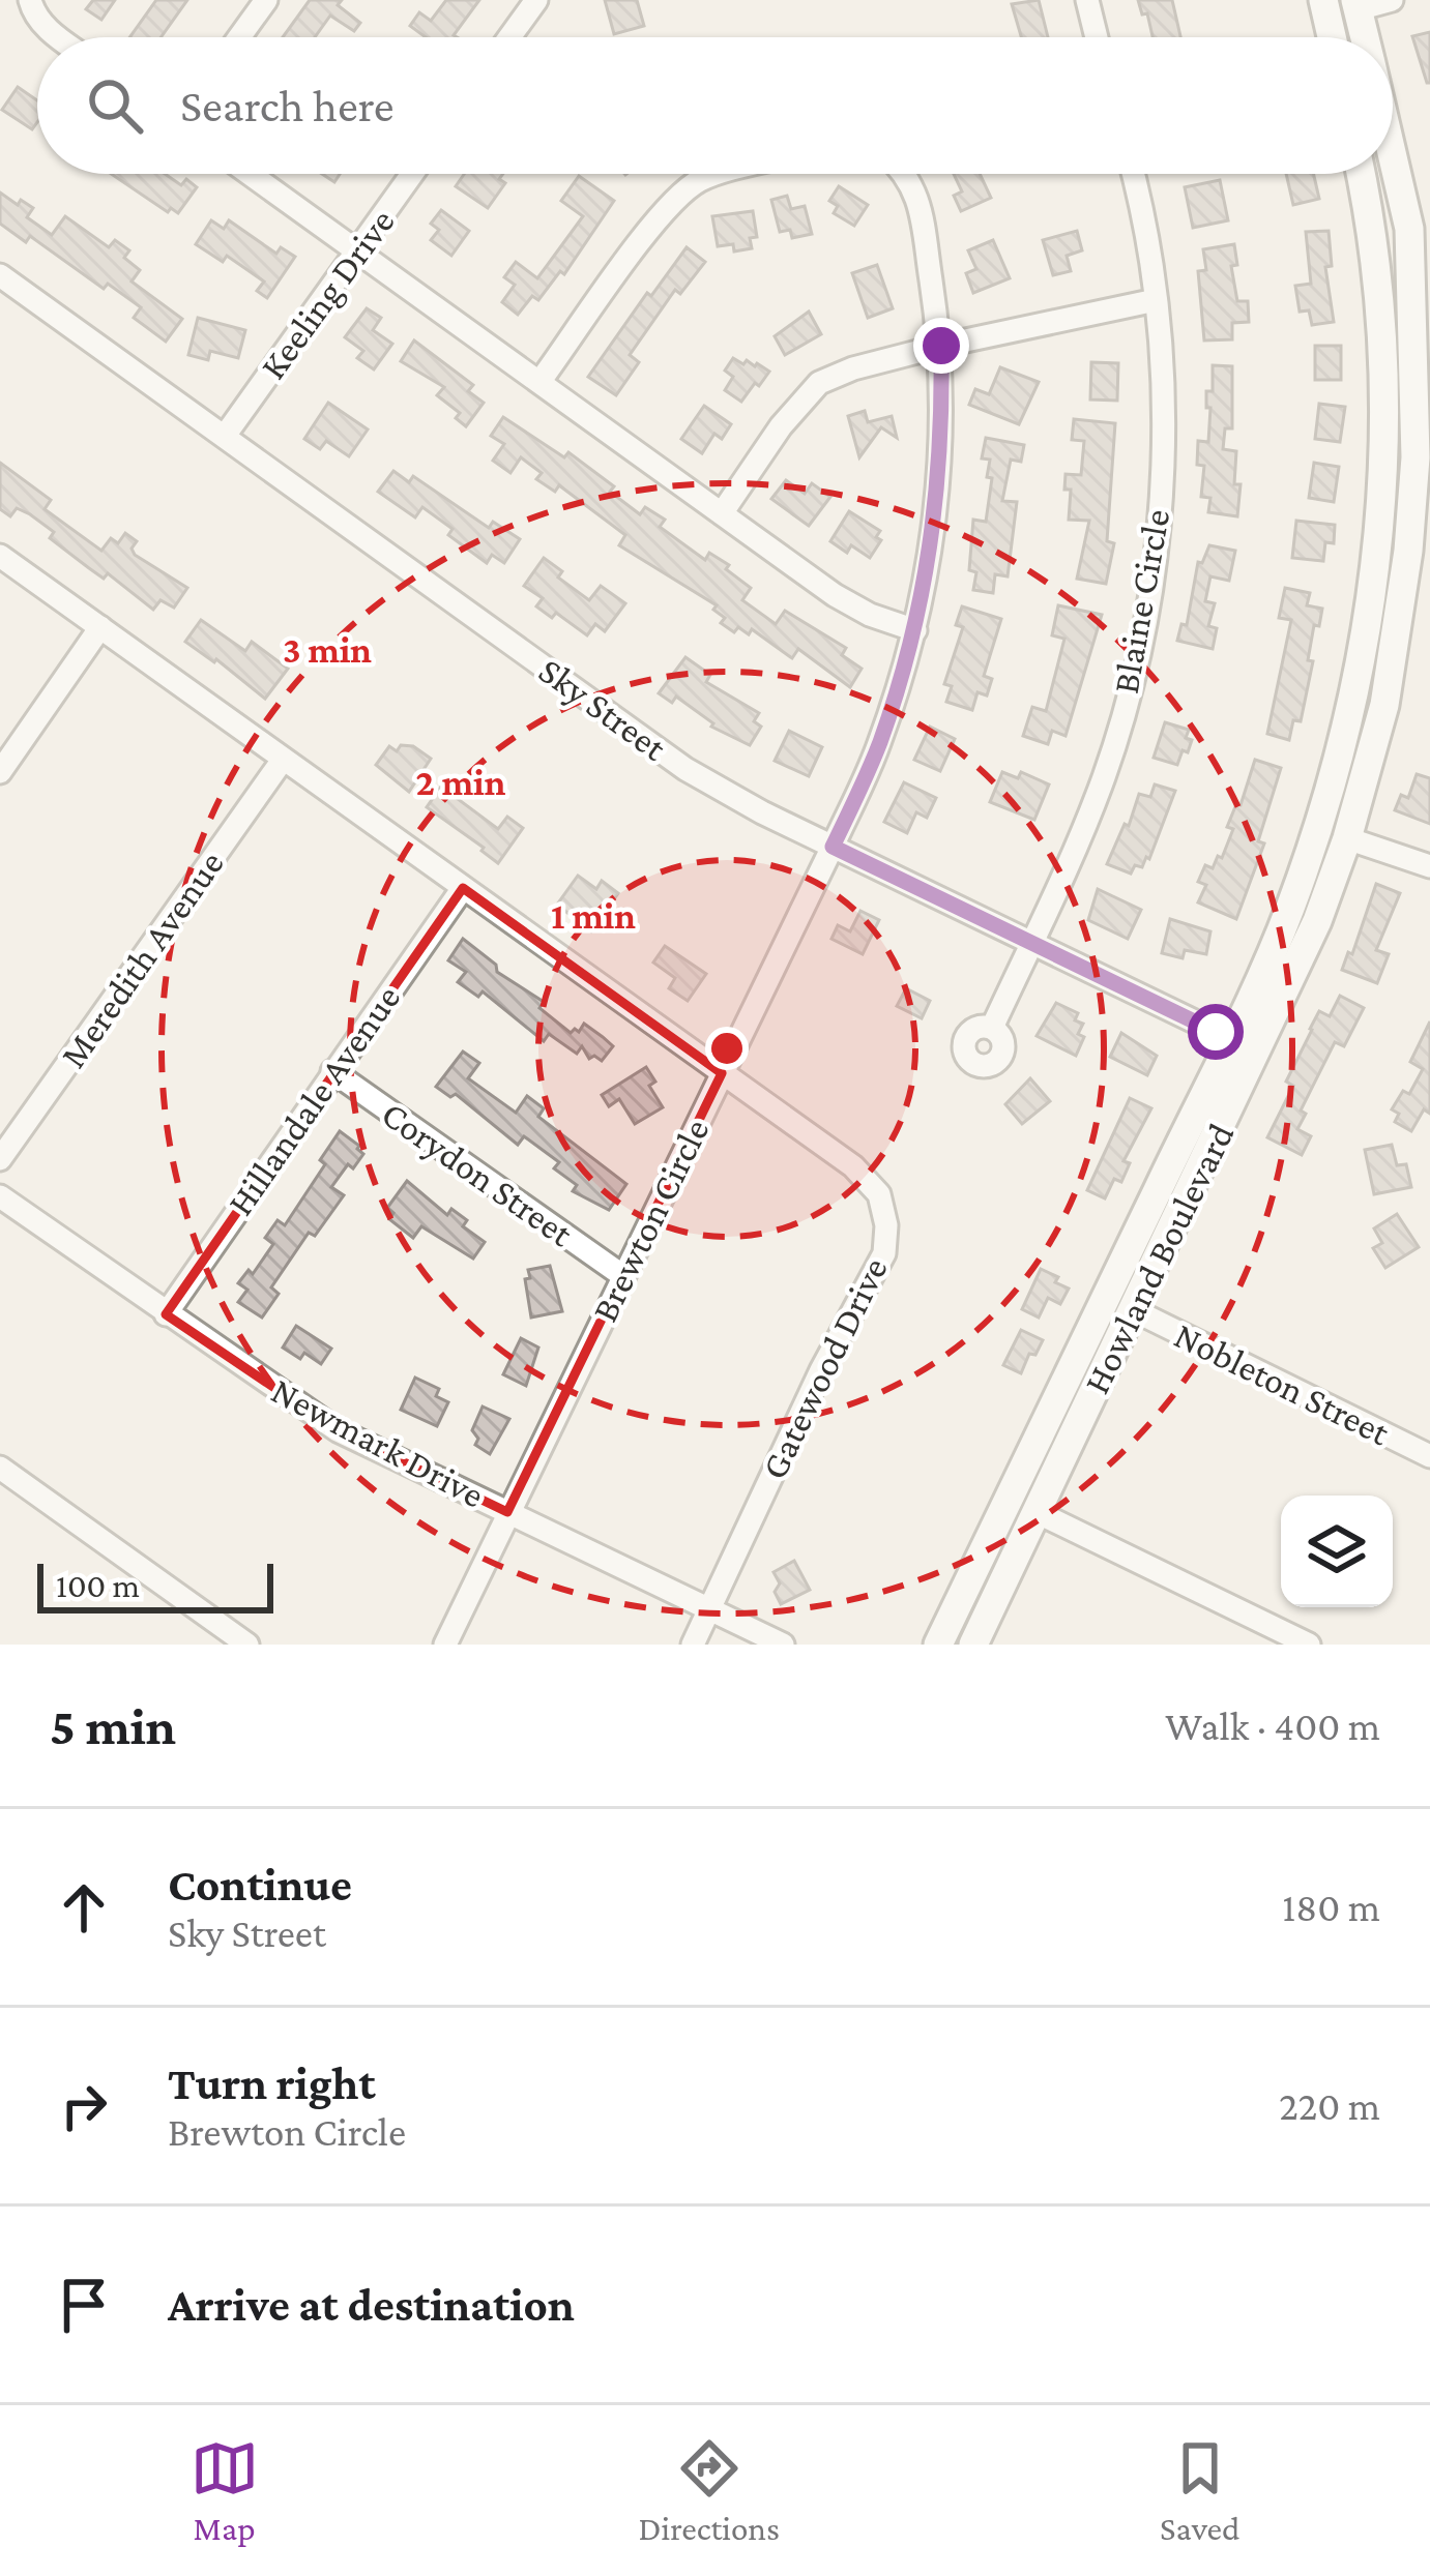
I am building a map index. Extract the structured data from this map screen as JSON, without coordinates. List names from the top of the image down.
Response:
{
  "streets": {
    "main road": ["Howland Boulevard"],
    "street": [
      "Keeling Drive",
      "Blaine Circle",
      "Sky Street",
      "Meredith Avenue",
      "Hillandale Avenue",
      "Corydon Street",
      "Brewton Circle",
      "Gatewood Drive",
      "Nobleton Street",
      "Newmark Drive"
    ]
  },
  "crossings": [
    ["Keeling Drive", "Sky Street"],
    ["Blaine Circle", "Sky Street"],
    ["Sky Street", "Brewton Circle"],
    ["Sky Street", "Howland Boulevard"],
    ["Meredith Avenue", "Gatewood Drive"],
    ["Hillandale Avenue", "Corydon Street"],
    ["Hillandale Avenue", "Gatewood Drive"],
    ["Hillandale Avenue", "Newmark Drive"],
    ["Corydon Street", "Brewton Circle"],
    ["Brewton Circle", "Gatewood Drive"],
    ["Brewton Circle", "Newmark Drive"],
    ["Howland Boulevard", "Nobleton Street"],
    ["Gatewood Drive", "Newmark Drive"]
  ],
  "scale_bar": "100 m",
  "page": {
    "search": "Search here",
    "scale": "100 m",
    "heading": ["5 min", "Walk · 400 m"],
    "list": [
      ["Continue", "Sky Street", "180 m"],
      ["Turn right", "Brewton Circle", "220 m"],
      "Arrive at destination"
    ],
    "nav": ["Map", "Directions", "Saved"]
  },
  "rings": ["3 min", "2 min", "1 min"]
}
